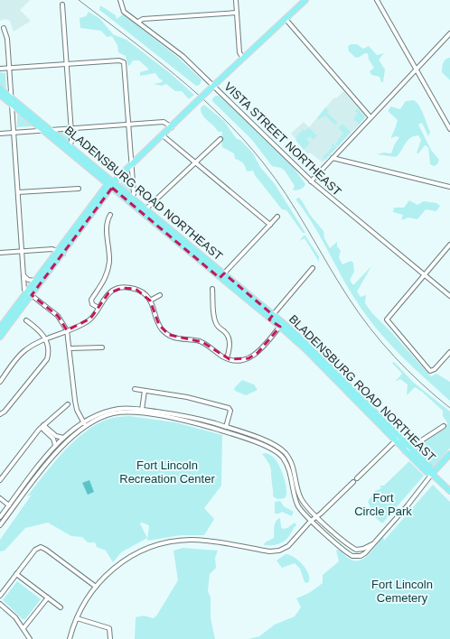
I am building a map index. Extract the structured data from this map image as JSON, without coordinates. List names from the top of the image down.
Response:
{
  "streets": {
    "main road": ["BLADENSBURG ROAD NORTHEAST"],
    "street": ["VISTA STREET NORTHEAST"]
  },
  "parks": ["Fort Lincoln Recreation Center", "Fort Circle Park", "Fort Lincoln Cemetery"]
}
